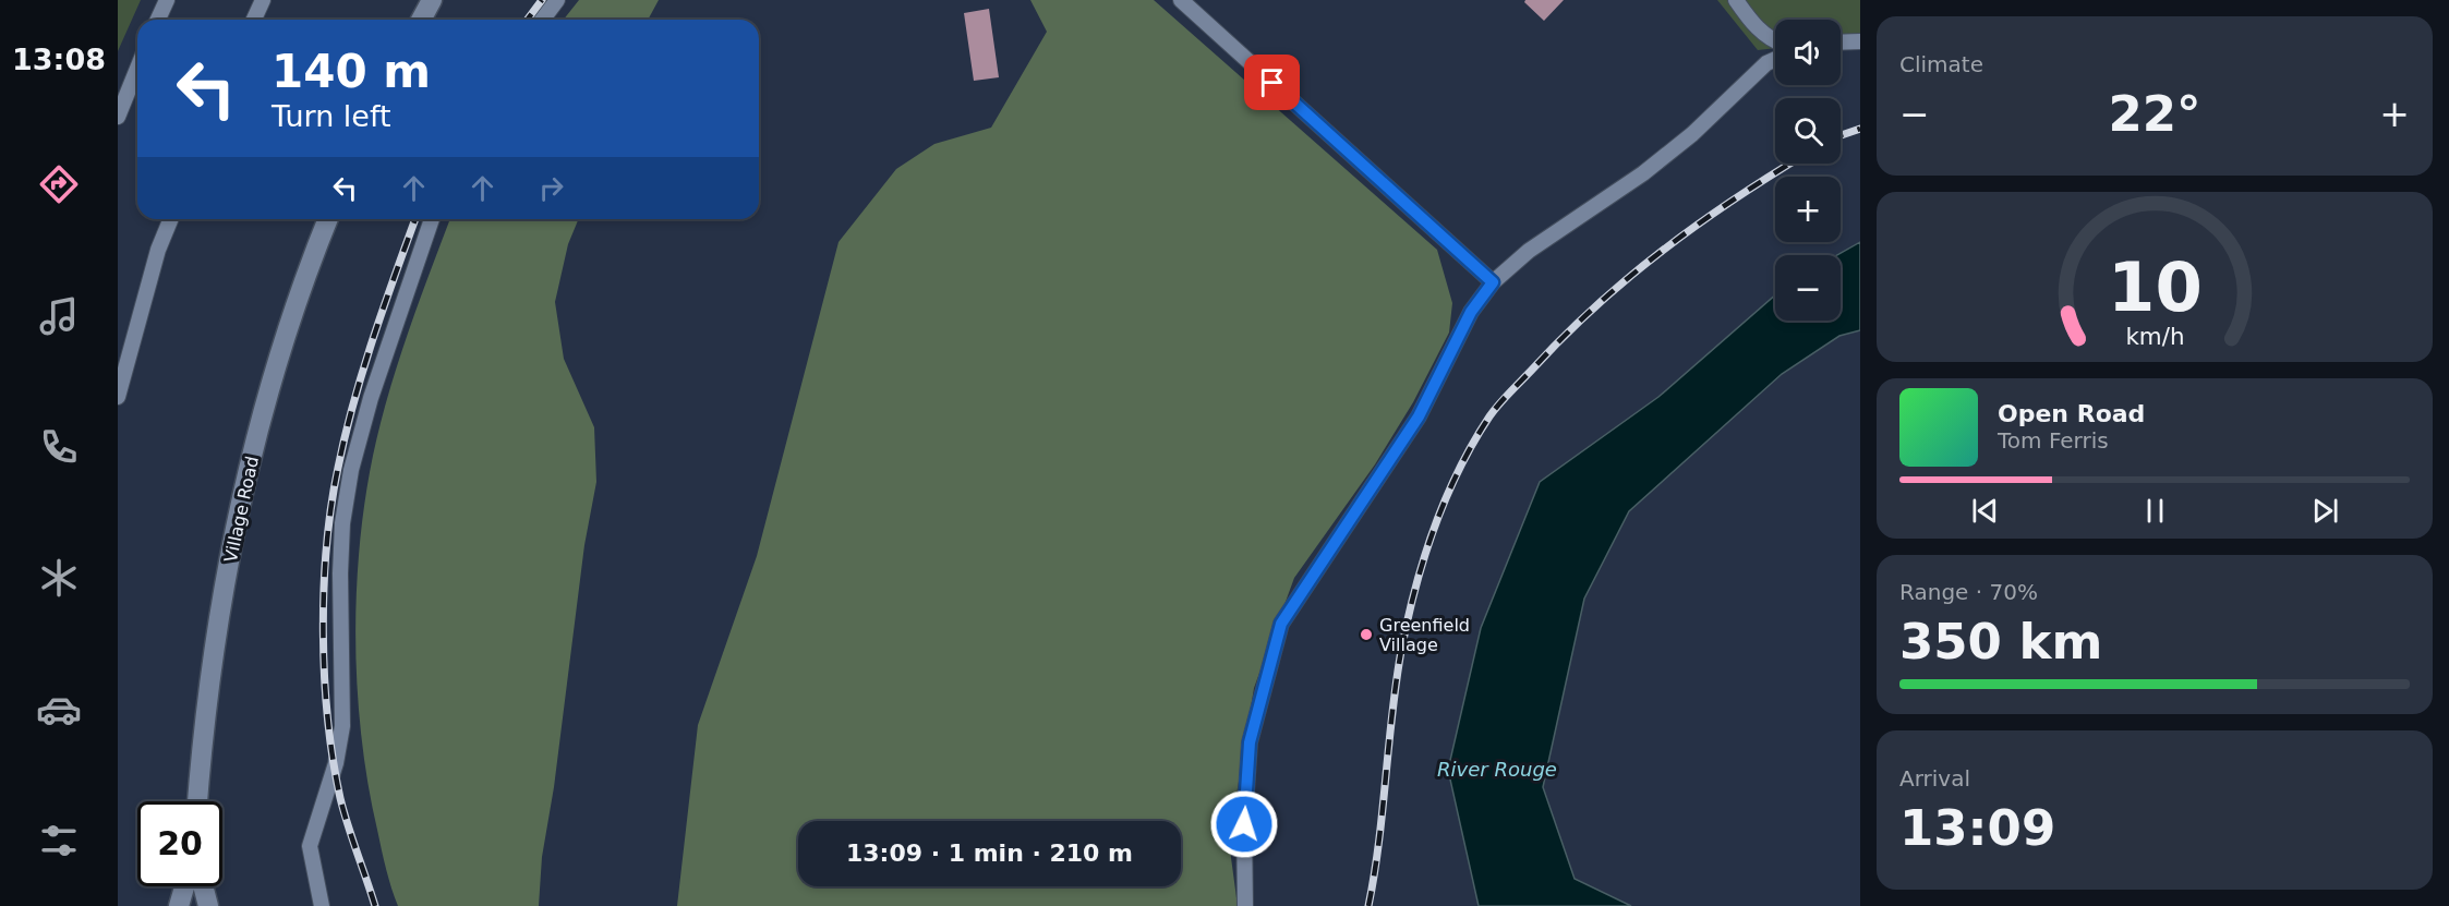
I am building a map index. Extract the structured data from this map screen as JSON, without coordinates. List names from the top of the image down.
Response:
{
  "streets": {
    "street": ["Village Road"]
  },
  "water": ["River Rouge"],
  "places": ["Greenfield Village"],
  "page": {
    "tabs": "13:08",
    "tile": [
      "Climate",
      ["Range · 70%", "350 km"],
      ["Arrival", "13:09"]
    ],
    "map_buttons": ["+", "−"],
    "turn": ["140 m", "Turn left"],
    "heat": ["−", "22°", "+"],
    "song": ["Open Road", "Tom Ferris"],
    "limit": "20",
    "trip": "13:09 · 1 min · 210 m",
    "gauge": ["10", "km/h"]
  }
}
